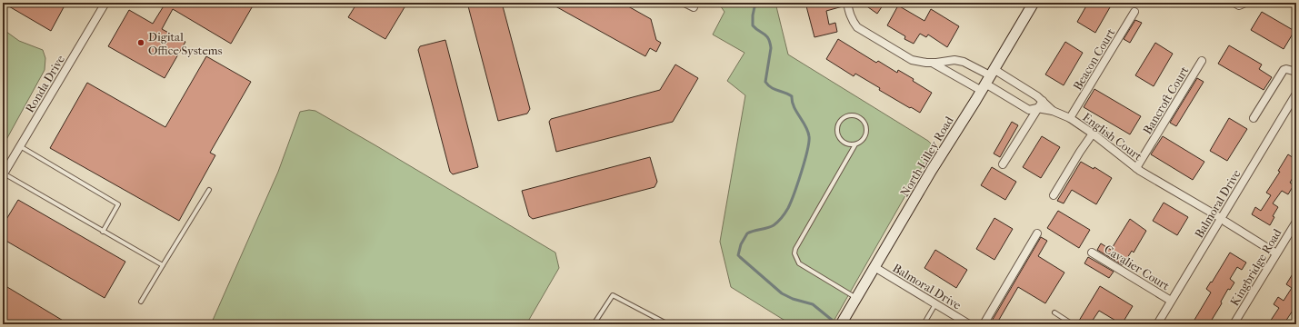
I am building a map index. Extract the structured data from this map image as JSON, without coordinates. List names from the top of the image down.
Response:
{
  "streets": {
    "street": [
      "Beacon Court",
      "Ronda Drive",
      "Bancroft Court",
      "English Court",
      "North Lilley Road",
      "Balmoral Drive",
      "Cavalier Court",
      "Kingbridge Road"
    ]
  },
  "crossings": [
    ["Beacon Court", "English Court"],
    ["Bancroft Court", "English Court"],
    ["English Court", "North Lilley Road"],
    ["English Court", "Balmoral Drive"],
    ["English Court", "Kingbridge Road"],
    ["North Lilley Road", "Balmoral Drive"],
    ["Balmoral Drive", "Cavalier Court"]
  ],
  "places": ["Digital Office Systems"]
}
